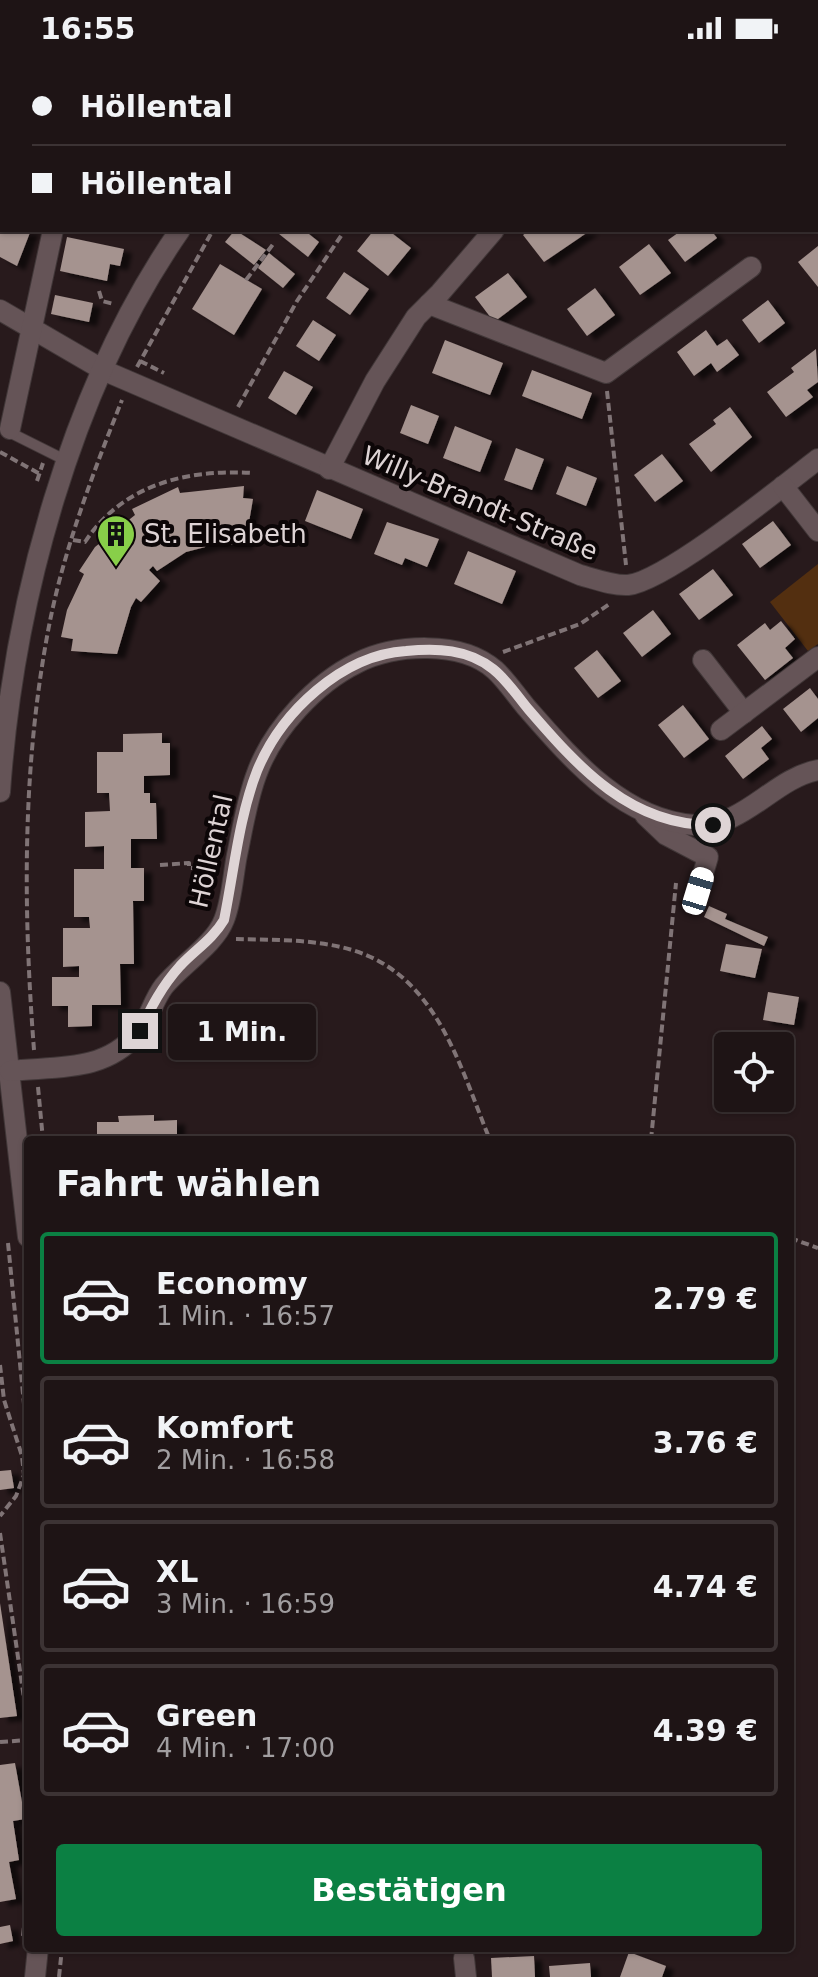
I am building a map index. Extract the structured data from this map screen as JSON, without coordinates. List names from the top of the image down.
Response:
{
  "streets": {
    "street": ["Willy-Brandt-Straße", "Höllental"]
  },
  "places": {
    "building": ["St. Elisabeth"]
  },
  "page": {
    "status": "16:55",
    "banner": ["Höllental", "Höllental"],
    "bubble": "1 Min.",
    "heading": "Fahrt wählen",
    "list": [
      {
        "name": "Economy",
        "note": "1 Min. · 16:57",
        "value": "2.79 €"
      },
      {
        "name": "Komfort",
        "note": "2 Min. · 16:58",
        "value": "3.76 €"
      },
      {
        "name": "XL",
        "note": "3 Min. · 16:59",
        "value": "4.74 €"
      },
      {
        "name": "Green",
        "note": "4 Min. · 17:00",
        "value": "4.39 €"
      }
    ],
    "buttons": "Bestätigen"
  }
}
